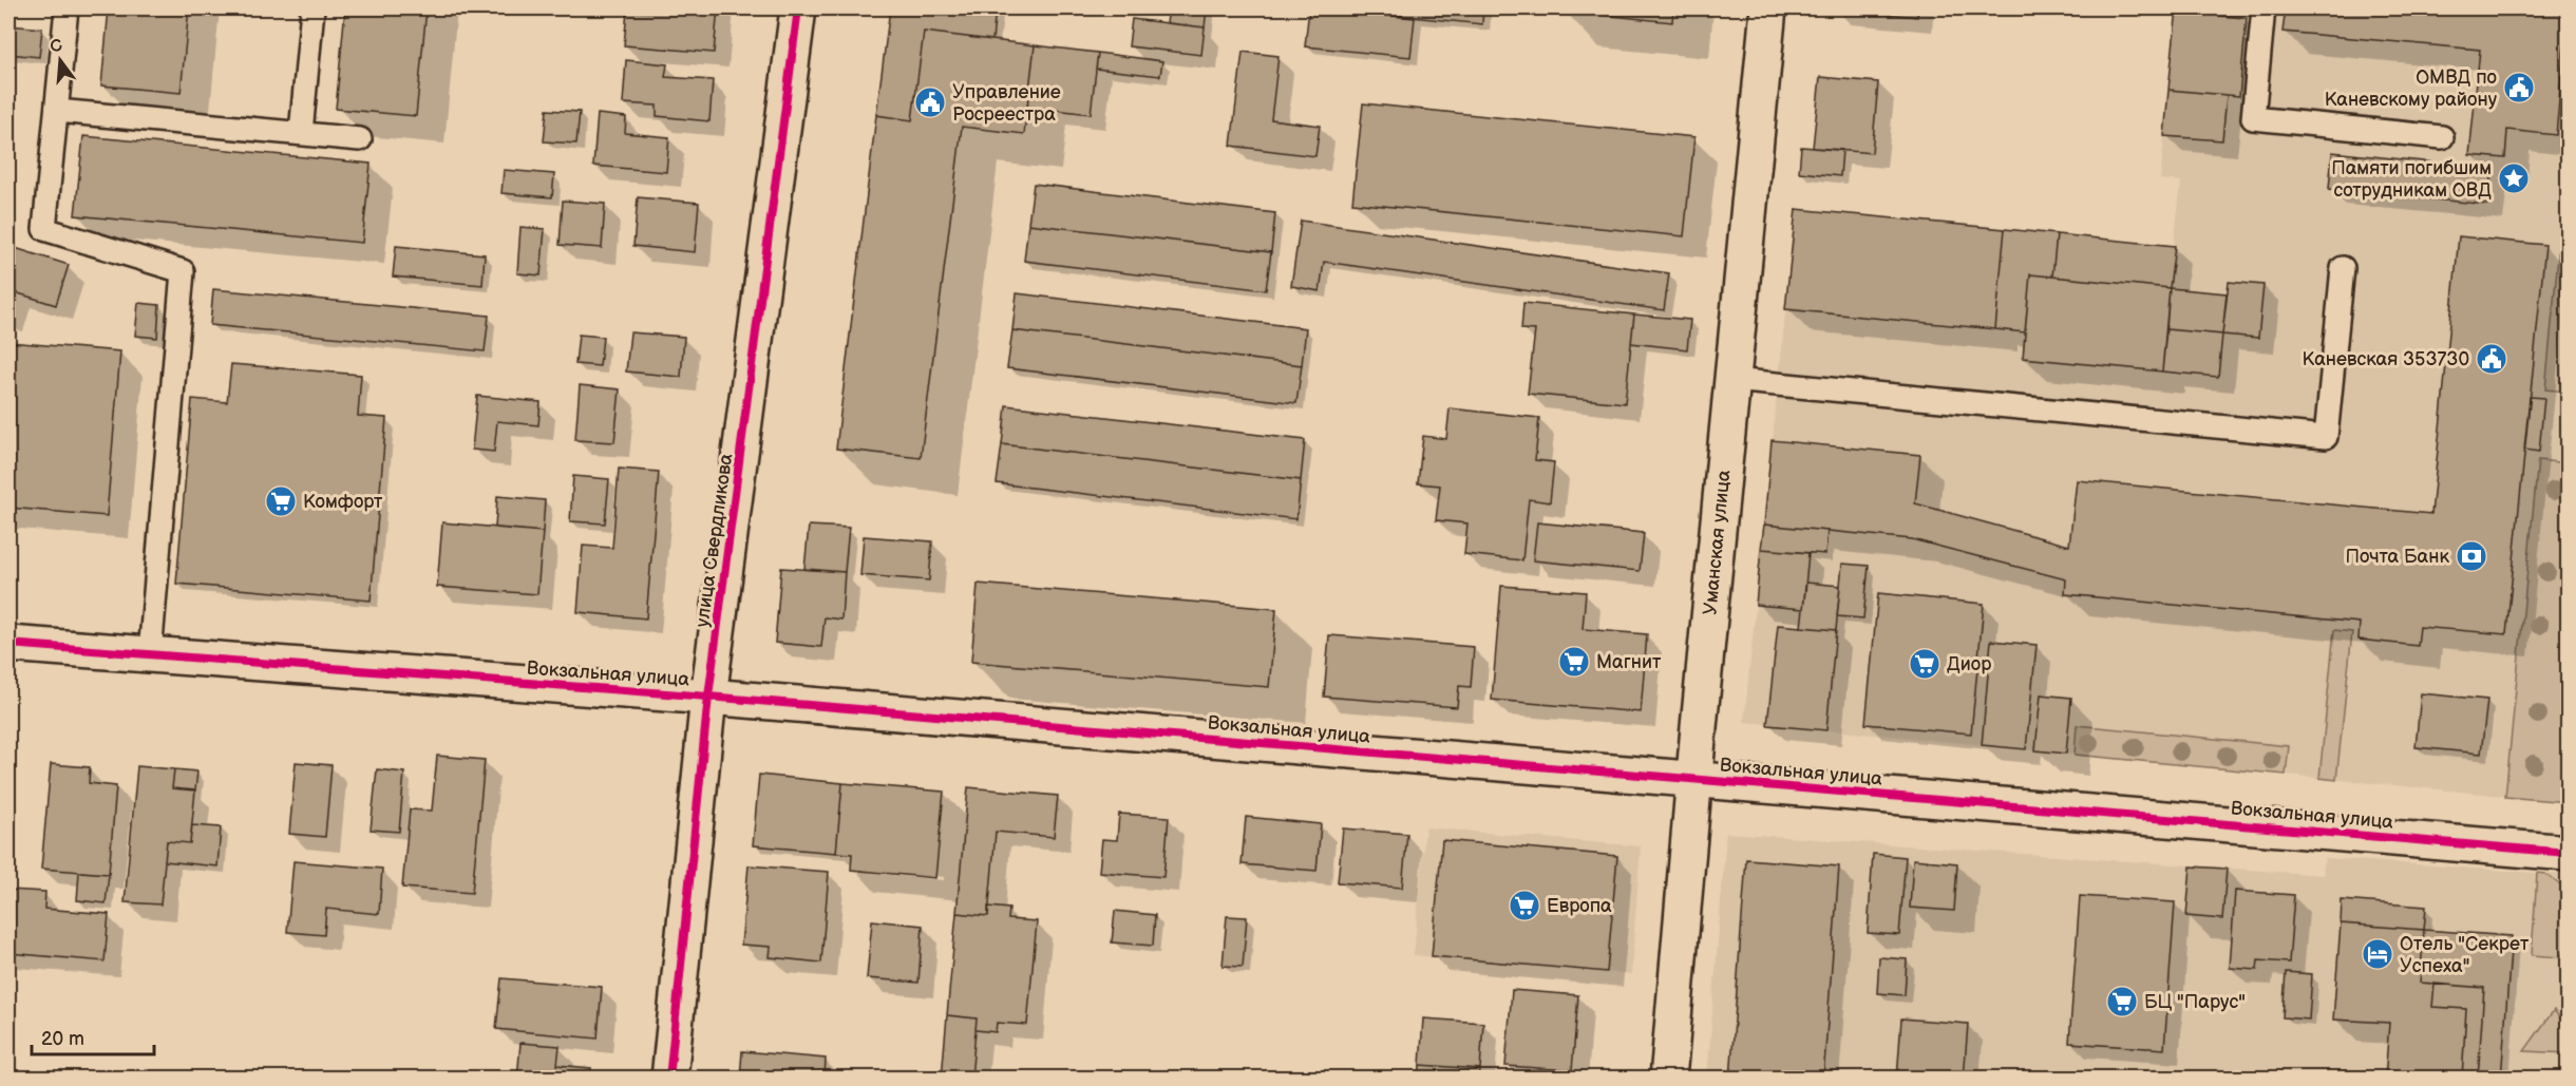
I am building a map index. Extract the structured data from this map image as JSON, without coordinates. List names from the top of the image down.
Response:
{
  "streets": {
    "street": ["улица Свердликова", "Уманская улица", "Вокзальная улица"]
  },
  "crossings": [
    ["улица Свердликова", "Вокзальная улица"],
    ["Уманская улица", "Вокзальная улица"]
  ],
  "places": {
    "public building": ["ОМВД по Каневскому району", "Управление Росреестра", "Каневская 353730"],
    "place": ["Памяти погибшим сотрудникам ОВД"],
    "supermarket": [
      "Комфорт",
      "Магнит",
      "Диор",
      "Европа",
      "БЦ \"Парус\""
    ],
    "bank": ["Почта Банк"],
    "hotel": ["Отель \"Секрет Успеха\""]
  },
  "scale_bar": "20 m",
  "north": "top"
}
